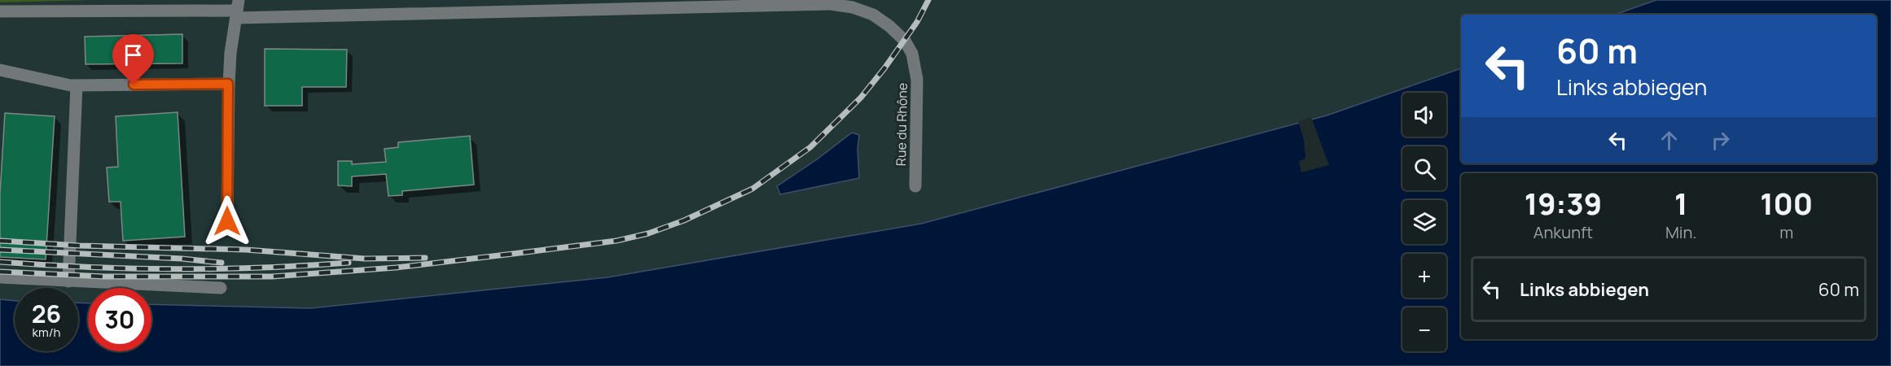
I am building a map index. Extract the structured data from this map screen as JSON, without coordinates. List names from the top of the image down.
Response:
{
  "streets": {
    "street": ["Rue du Rhône"]
  },
  "page": {
    "turn": ["60 m", "Links abbiegen"],
    "map_buttons": ["+", "−"],
    "eta": [
      "19:39",
      "Ankunft",
      "1",
      "Min.",
      "100",
      "m"
    ],
    "list": [
      {
        "name": "Links abbiegen",
        "value": "60 m"
      }
    ],
    "speed": "26 km/h",
    "limit": "30"
  }
}
